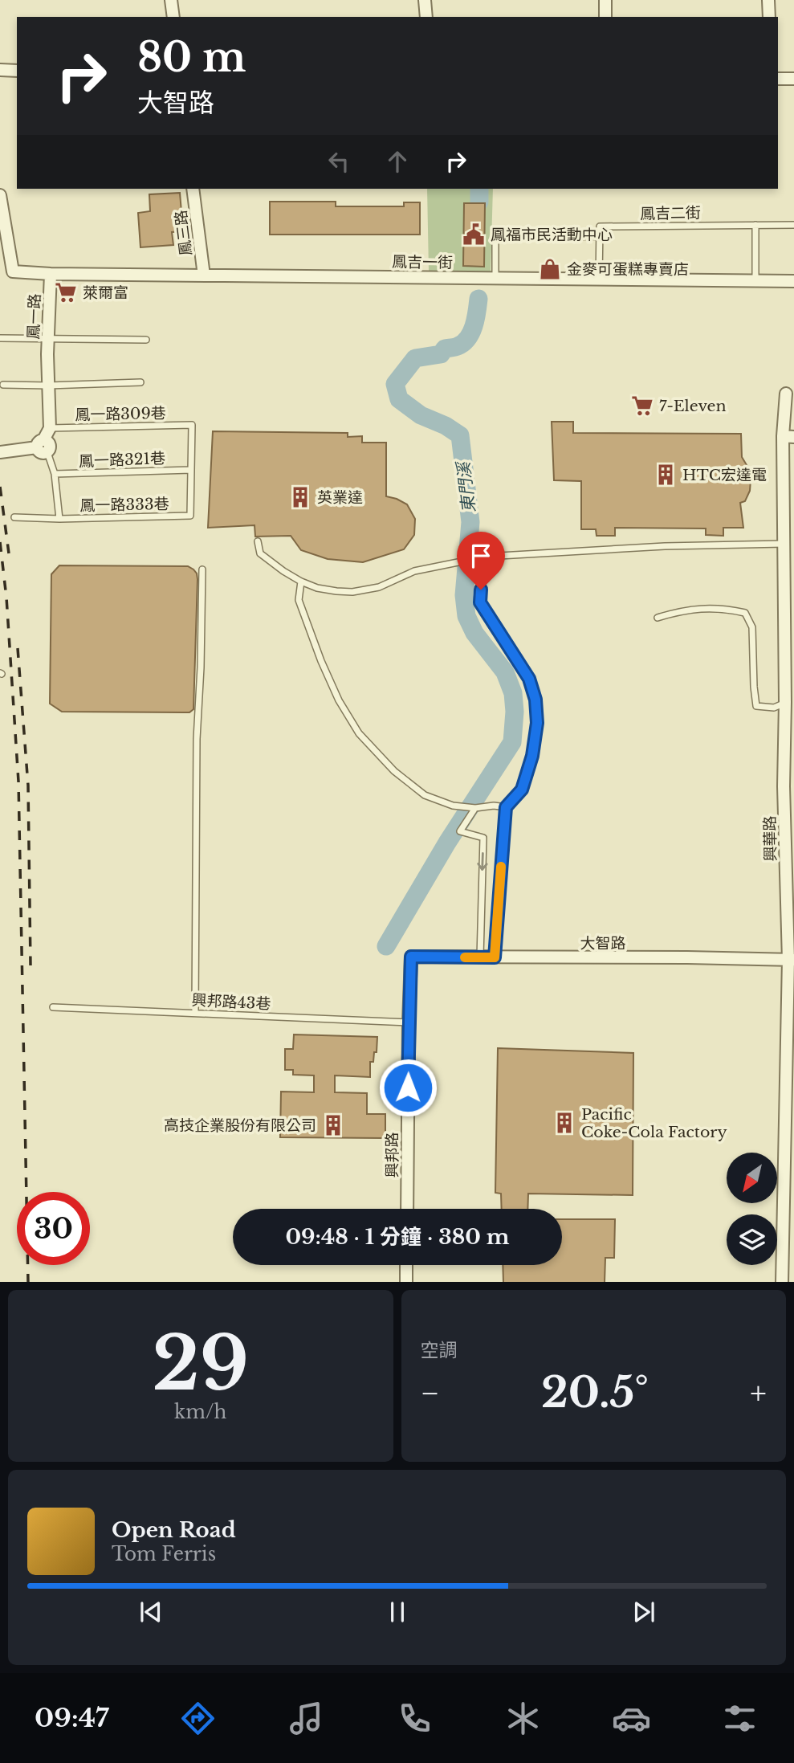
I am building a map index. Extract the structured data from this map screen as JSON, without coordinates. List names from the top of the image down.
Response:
{
  "streets": {
    "street": [
      "鳳三路",
      "鳳吉一街",
      "鳳一路",
      "興華路",
      "大智路",
      "興邦路"
    ],
    "lane": [
      "鳳吉二街",
      "鳳一路309巷",
      "鳳一路321巷",
      "鳳一路333巷",
      "興邦路43巷"
    ]
  },
  "crossings": [
    ["鳳三路", "鳳吉一街"],
    ["鳳吉一街", "鳳一路"],
    ["鳳一路", "鳳一路309巷"],
    ["鳳一路309巷", "鳳一路321巷"],
    ["鳳一路309巷", "鳳一路333巷"],
    ["鳳一路321巷", "鳳一路333巷"],
    ["興華路", "大智路"],
    ["大智路", "興邦路"],
    ["興邦路43巷", "興邦路"]
  ],
  "water": ["東門溪"],
  "places": {
    "public building": ["鳳福市民活動中心"],
    "shop": ["金麥可蛋糕專賣店"],
    "supermarket": ["萊爾富", "7-Eleven"],
    "building": [
      "HTC宏達電",
      "英業達",
      "Pacific Coke-Cola Factory",
      "高技企業股份有限公司"
    ]
  },
  "north": "bottom left",
  "page": {
    "turn": ["80 m", "大智路"],
    "limit": "30",
    "trip": "09:48 · 1 分鐘 · 380 m",
    "tile": [
      ["29", "km/h"],
      "空調"
    ],
    "heat": ["−", "20.5°", "+"],
    "song": ["Open Road", "Tom Ferris"],
    "tabs": "09:47"
  }
}
